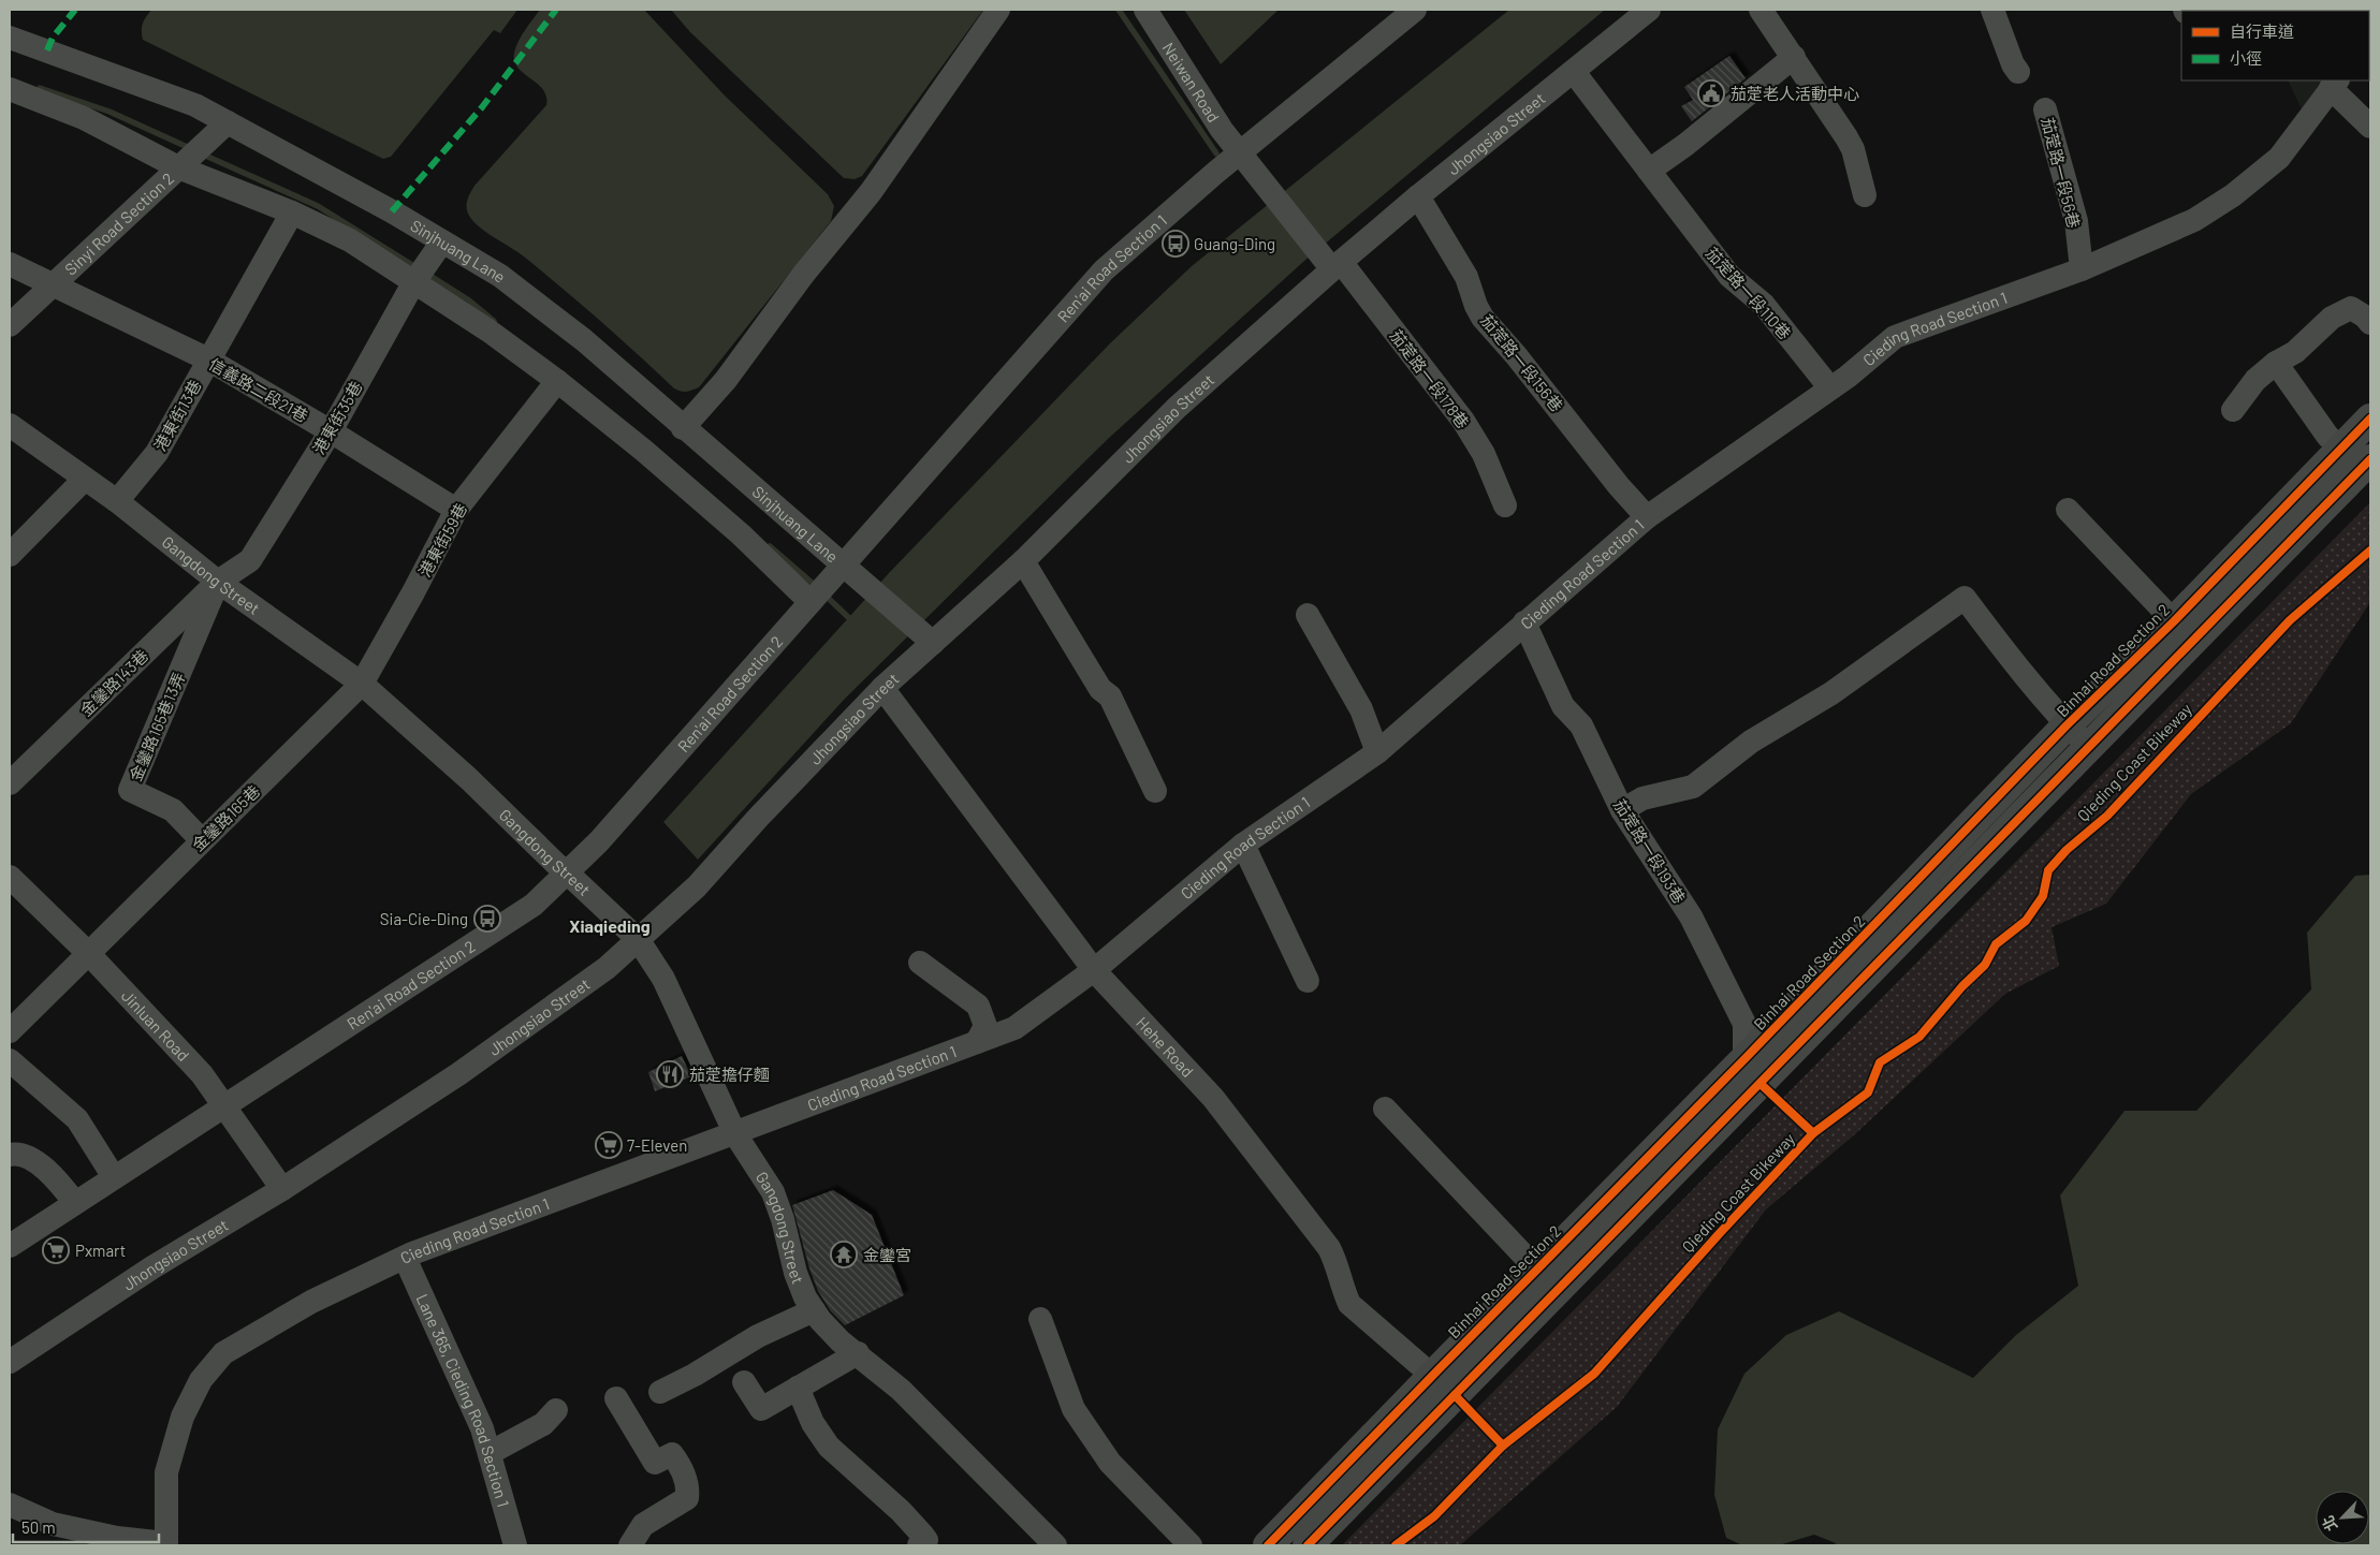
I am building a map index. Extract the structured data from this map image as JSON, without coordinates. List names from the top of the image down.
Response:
{
  "streets": {
    "main road": ["Binhai Road Section 2"],
    "street": [
      "Neiwan Road",
      "Jhongsiao Street",
      "茄萣路一段56巷",
      "Sinyi Road Section 2",
      "Sinjhuang Lane",
      "Ren'ai Road Section 1",
      "茄萣路一段110巷",
      "Cieding Road Section 1",
      "茄萣路一段156巷",
      "茄萣路一段178巷",
      "信義路二段21巷",
      "港東街13巷",
      "港東街35巷",
      "港東街59巷",
      "Gangdong Street",
      "金鑾路143巷",
      "Ren'ai Road Section 2",
      "金鑾路165巷13弄",
      "金鑾路165巷",
      "茄萣路一段193巷",
      "Jinluan Road",
      "Hehe Road",
      "Lane 365, Cieding Road Section 1"
    ],
    "cycle path": ["Qieding Coast Bikeway"]
  },
  "crossings": [
    ["Neiwan Road", "Ren'ai Road Section 1"],
    ["Neiwan Road", "茄萣路一段178巷"],
    ["Jhongsiao Street", "茄萣路一段110巷"],
    ["Jhongsiao Street", "茄萣路一段156巷"],
    ["Jhongsiao Street", "茄萣路一段178巷"],
    ["Jhongsiao Street", "Gangdong Street"],
    ["Jhongsiao Street", "Jinluan Road"],
    ["Jhongsiao Street", "Hehe Road"],
    ["茄萣路一段56巷", "Cieding Road Section 1"],
    ["Sinyi Road Section 2", "Sinjhuang Lane"],
    ["Sinyi Road Section 2", "信義路二段21巷"],
    ["Sinjhuang Lane", "Ren'ai Road Section 1"],
    ["Sinjhuang Lane", "港東街35巷"],
    ["Sinjhuang Lane", "Ren'ai Road Section 2"],
    ["Ren'ai Road Section 1", "Ren'ai Road Section 2"],
    ["茄萣路一段110巷", "Cieding Road Section 1"],
    ["Cieding Road Section 1", "茄萣路一段156巷"],
    ["Cieding Road Section 1", "Gangdong Street"],
    ["Cieding Road Section 1", "茄萣路一段193巷"],
    ["Cieding Road Section 1", "Hehe Road"],
    ["Cieding Road Section 1", "Lane 365, Cieding Road Section 1"],
    ["信義路二段21巷", "港東街13巷"],
    ["信義路二段21巷", "港東街35巷"],
    ["信義路二段21巷", "港東街59巷"],
    ["港東街13巷", "Gangdong Street"],
    ["港東街35巷", "Gangdong Street"],
    ["港東街35巷", "金鑾路143巷"],
    ["港東街35巷", "金鑾路165巷13弄"],
    ["港東街59巷", "Gangdong Street"],
    ["港東街59巷", "金鑾路165巷"],
    ["Gangdong Street", "金鑾路143巷"],
    ["Gangdong Street", "Ren'ai Road Section 2"],
    ["Gangdong Street", "金鑾路165巷13弄"],
    ["Gangdong Street", "金鑾路165巷"],
    ["Binhai Road Section 2", "茄萣路一段193巷"],
    ["Binhai Road Section 2", "Hehe Road"],
    ["金鑾路143巷", "金鑾路165巷13弄"],
    ["Ren'ai Road Section 2", "Jinluan Road"],
    ["金鑾路165巷13弄", "金鑾路165巷"],
    ["金鑾路165巷", "Jinluan Road"]
  ],
  "districts": ["Xiaqieding"],
  "places": {
    "public building": ["茄萣老人活動中心"],
    "bus stop": ["Guang-Ding", "Sia-Cie-Ding"],
    "restaurant": ["茄萣擔仔麵"],
    "supermarket": ["7-Eleven", "Pxmart"],
    "temple": ["金鑾宮"]
  },
  "legend": ["自行車道", "小徑"],
  "scale_bar": "50 m",
  "north": "bottom left"
}
